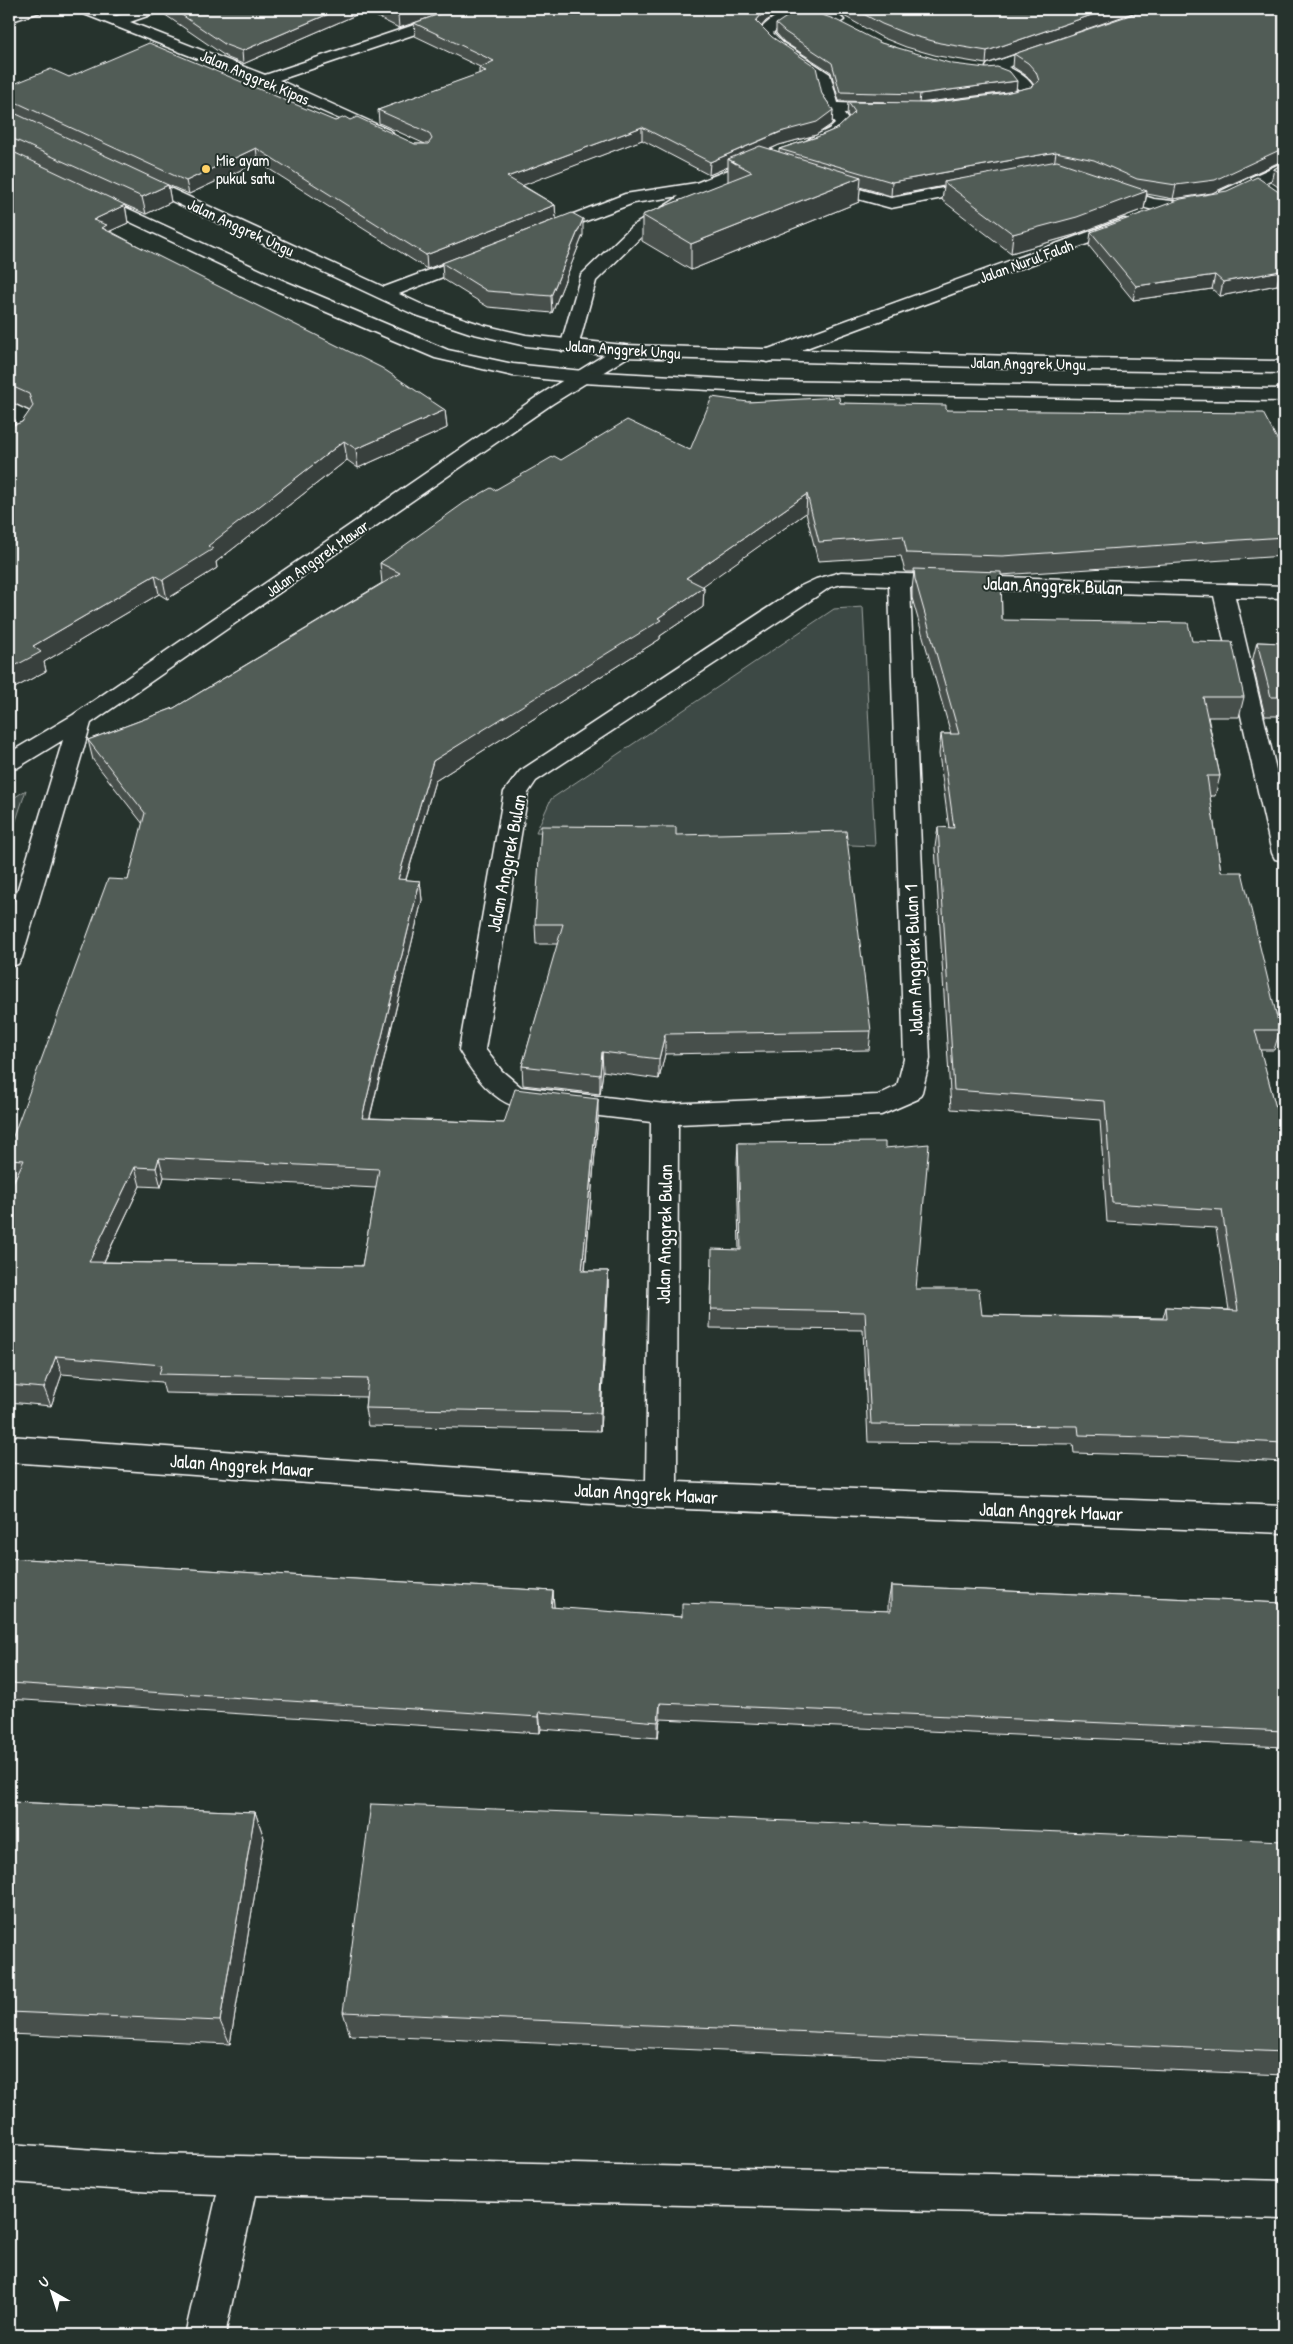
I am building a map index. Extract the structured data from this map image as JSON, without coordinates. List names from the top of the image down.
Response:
{
  "streets": {
    "street": [
      "Jalan Anggrek Kipas",
      "Jalan Anggrek Ungu",
      "Jalan Nurul Falah",
      "Jalan Anggrek Mawar",
      "Jalan Anggrek Bulan",
      "Jalan Anggrek Bulan 1"
    ]
  },
  "crossings": [
    ["Jalan Anggrek Ungu", "Jalan Nurul Falah"],
    ["Jalan Anggrek Ungu", "Jalan Anggrek Mawar"],
    ["Jalan Anggrek Mawar", "Jalan Anggrek Bulan"],
    ["Jalan Anggrek Bulan", "Jalan Anggrek Bulan 1"]
  ],
  "places": ["Mie ayam pukul satu"],
  "north": "top left"
}
